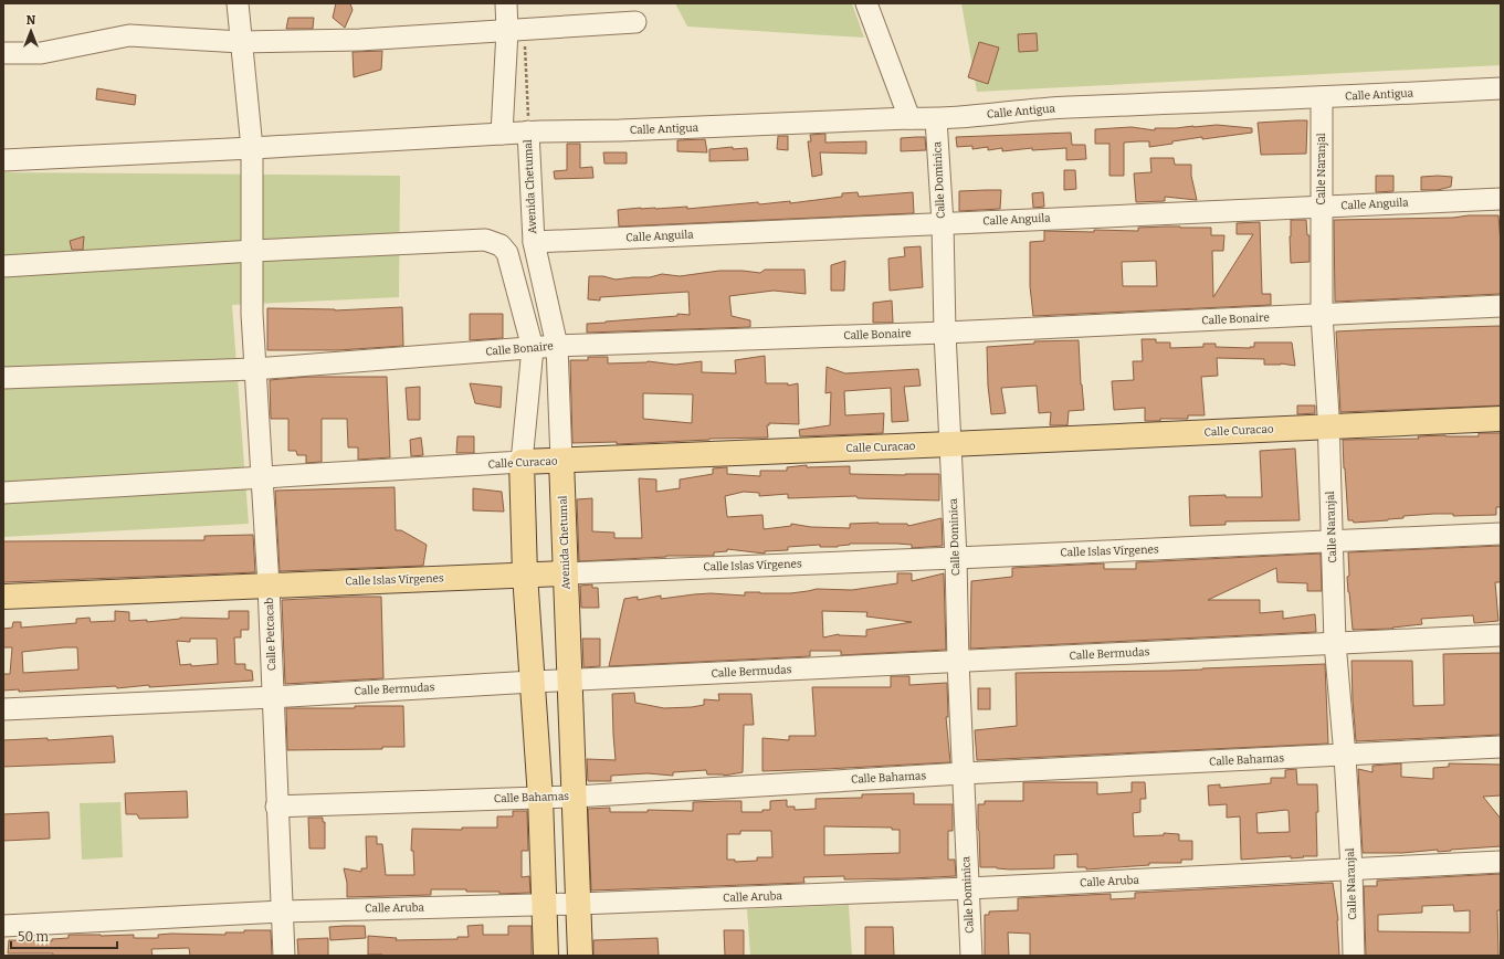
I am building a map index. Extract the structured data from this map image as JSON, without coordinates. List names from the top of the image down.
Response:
{
  "streets": {
    "main road": ["Avenida Chetumal", "Calle Curacao", "Calle Islas Vírgenes"],
    "street": [
      "Calle Antigua",
      "Calle Naranjal",
      "Calle Dominica",
      "Calle Anguila",
      "Calle Bonaire",
      "Calle Petcacab",
      "Calle Bermudas",
      "Calle Bahamas",
      "Calle Aruba"
    ]
  },
  "crossings": [
    ["Calle Antigua", "Calle Naranjal"],
    ["Calle Antigua", "Calle Dominica"],
    ["Calle Antigua", "Avenida Chetumal"],
    ["Calle Antigua", "Calle Petcacab"],
    ["Calle Naranjal", "Calle Anguila"],
    ["Calle Naranjal", "Calle Bonaire"],
    ["Calle Naranjal", "Calle Curacao"],
    ["Calle Naranjal", "Calle Islas Vírgenes"],
    ["Calle Naranjal", "Calle Bermudas"],
    ["Calle Naranjal", "Calle Bahamas"],
    ["Calle Naranjal", "Calle Aruba"],
    ["Calle Dominica", "Calle Anguila"],
    ["Calle Dominica", "Calle Bonaire"],
    ["Calle Dominica", "Calle Curacao"],
    ["Calle Dominica", "Calle Islas Vírgenes"],
    ["Calle Dominica", "Calle Bermudas"],
    ["Calle Dominica", "Calle Bahamas"],
    ["Calle Dominica", "Calle Aruba"],
    ["Avenida Chetumal", "Calle Anguila"],
    ["Avenida Chetumal", "Calle Bonaire"],
    ["Avenida Chetumal", "Calle Curacao"],
    ["Avenida Chetumal", "Calle Islas Vírgenes"],
    ["Avenida Chetumal", "Calle Bermudas"],
    ["Avenida Chetumal", "Calle Bahamas"],
    ["Avenida Chetumal", "Calle Aruba"],
    ["Calle Bonaire", "Calle Petcacab"],
    ["Calle Curacao", "Calle Petcacab"],
    ["Calle Islas Vírgenes", "Calle Petcacab"],
    ["Calle Petcacab", "Calle Bermudas"],
    ["Calle Petcacab", "Calle Bahamas"],
    ["Calle Petcacab", "Calle Aruba"]
  ],
  "scale_bar": "50 m",
  "north": "top"
}
